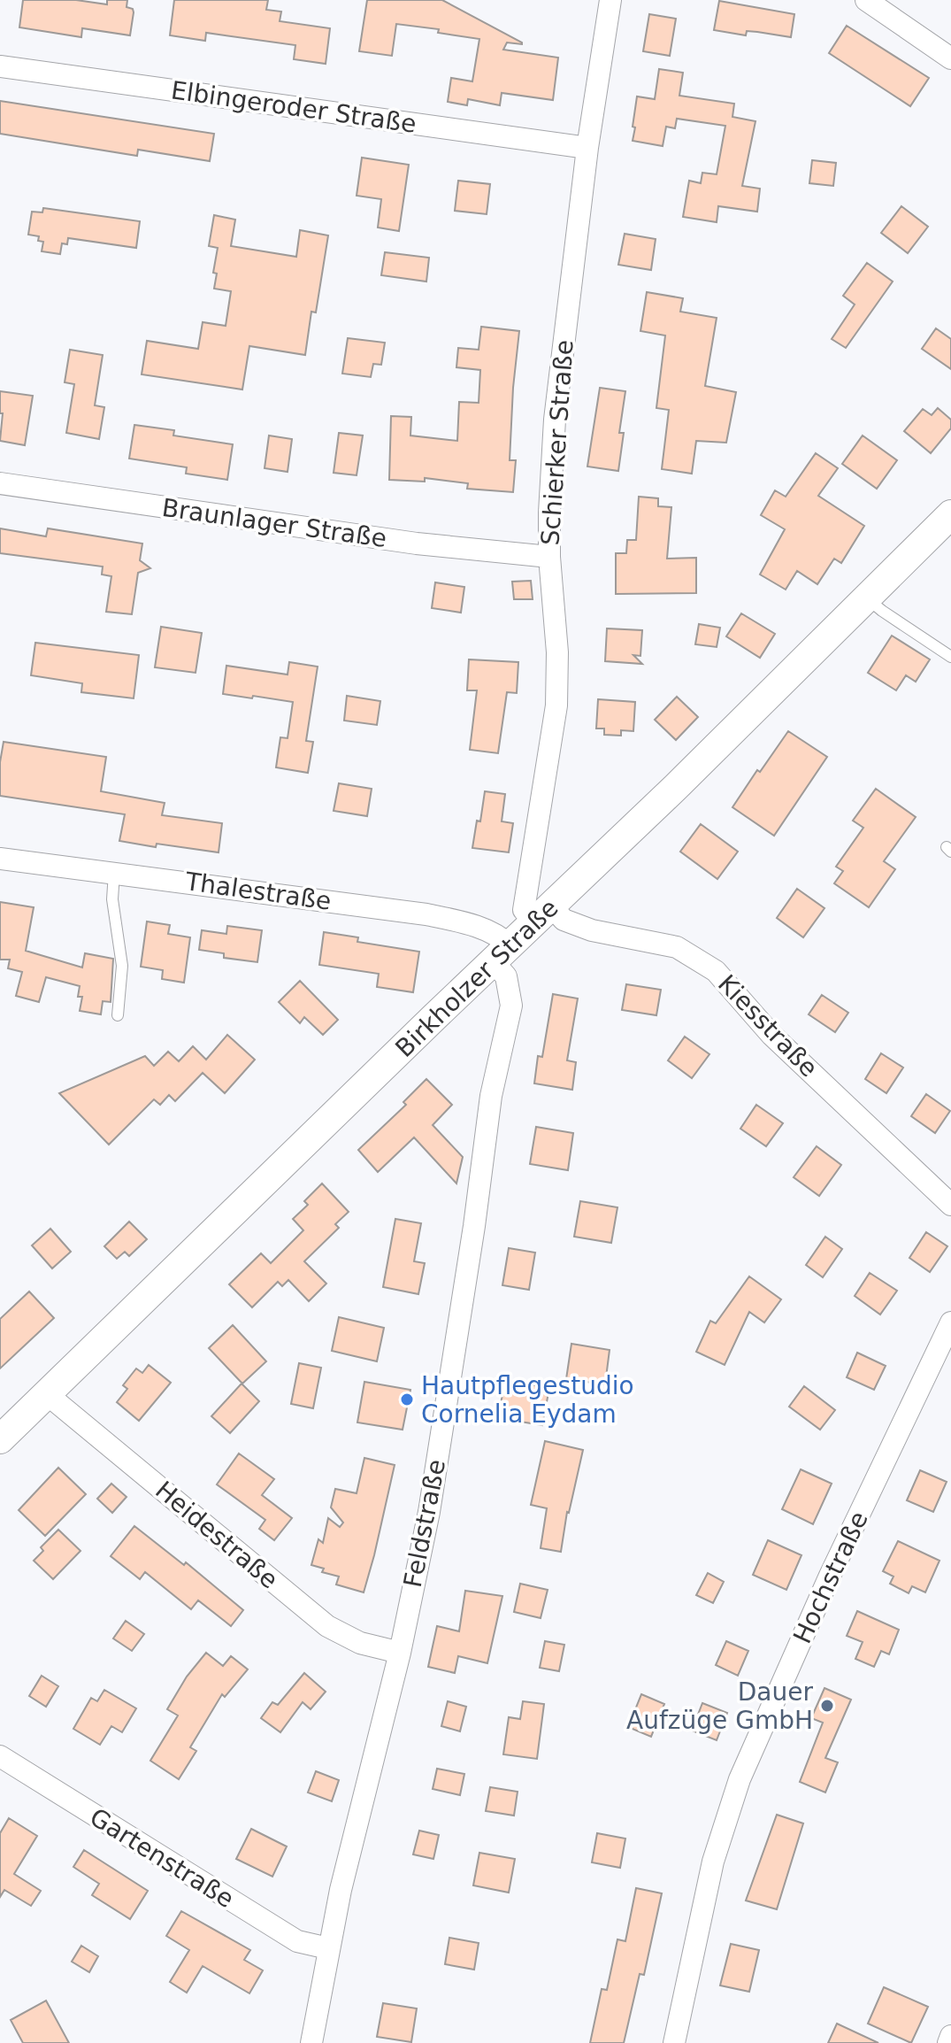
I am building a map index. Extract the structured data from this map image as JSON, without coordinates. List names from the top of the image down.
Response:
{
  "streets": {
    "street": [
      "Elbingeroder Straße",
      "Schierker Straße",
      "Braunlager Straße",
      "Thalestraße",
      "Birkholzer Straße",
      "Kiesstraße",
      "Feldstraße",
      "Heidestraße",
      "Hochstraße",
      "Gartenstraße"
    ]
  },
  "crossings": [
    ["Elbingeroder Straße", "Schierker Straße"],
    ["Schierker Straße", "Braunlager Straße"],
    ["Schierker Straße", "Birkholzer Straße"],
    ["Schierker Straße", "Kiesstraße"],
    ["Thalestraße", "Birkholzer Straße"],
    ["Thalestraße", "Feldstraße"],
    ["Birkholzer Straße", "Kiesstraße"],
    ["Birkholzer Straße", "Feldstraße"],
    ["Birkholzer Straße", "Heidestraße"],
    ["Feldstraße", "Heidestraße"],
    ["Feldstraße", "Gartenstraße"]
  ],
  "places": ["Hautpflegestudio Cornelia Eydam", "Dauer Aufzüge GmbH"]
}
